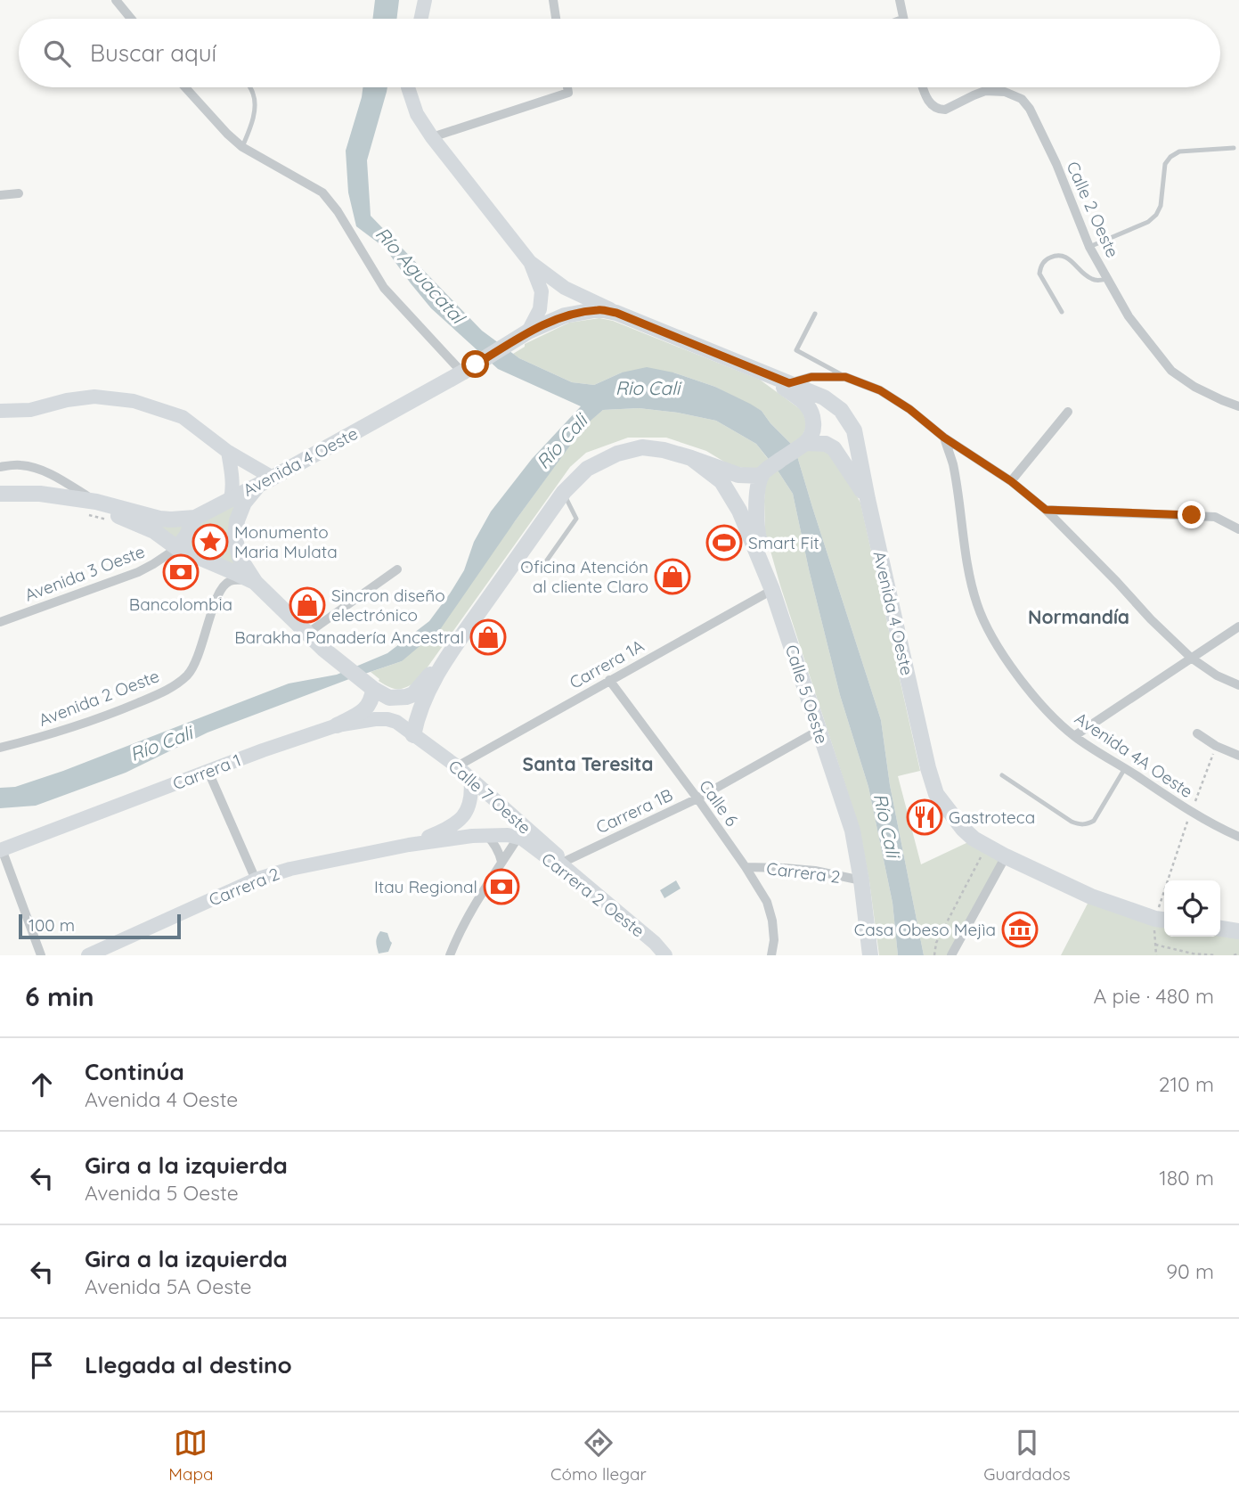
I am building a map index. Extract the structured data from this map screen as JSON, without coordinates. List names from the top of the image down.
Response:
{
  "streets": {
    "main road": ["Avenida 4 Oeste", "Calle 5 Oeste"],
    "street": [
      "Calle 2 Oeste",
      "Avenida 3 Oeste",
      "Carrera 1A",
      "Avenida 2 Oeste",
      "Avenida 4A Oeste",
      "Carrera 1",
      "Calle 7 Oeste",
      "Calle 6",
      "Carrera 1B",
      "Carrera 2",
      "Carrera 2 Oeste"
    ]
  },
  "crossings": [
    ["Avenida 4 Oeste", "Avenida 3 Oeste"],
    ["Avenida 4 Oeste", "Avenida 2 Oeste"],
    ["Carrera 1A", "Calle 5 Oeste"],
    ["Carrera 1A", "Calle 7 Oeste"],
    ["Carrera 1A", "Calle 6"],
    ["Calle 5 Oeste", "Carrera 1B"],
    ["Calle 5 Oeste", "Carrera 2"],
    ["Carrera 1", "Calle 7 Oeste"],
    ["Calle 7 Oeste", "Carrera 2"],
    ["Calle 7 Oeste", "Carrera 2 Oeste"],
    ["Calle 6", "Carrera 1B"],
    ["Calle 6", "Carrera 2"],
    ["Carrera 1B", "Carrera 2 Oeste"],
    ["Carrera 2", "Carrera 2 Oeste"]
  ],
  "districts": ["Normandía", "Santa Teresita"],
  "water": ["Río Aguacatal", "Rio Cali", "Río Cali"],
  "places": {
    "place": ["Monumento Maria Mulata"],
    "sports": ["Smart Fit"],
    "bank": ["Bancolombia", "Itau Regional"],
    "shop": ["Oficina Atención al cliente Claro", "Sincron diseño electrónico", "Barakha Panadería Ancestral"],
    "restaurant": ["Gastroteca"],
    "museum": ["Casa Obeso Mejìa"]
  },
  "scale_bar": "100 m",
  "page": {
    "search": "Buscar aquí",
    "scale": "100 m",
    "heading": ["6 min", "A pie · 480 m"],
    "list": [
      ["Continúa", "Avenida 4 Oeste", "210 m"],
      ["Gira a la izquierda", "Avenida 5 Oeste", "180 m"],
      ["Gira a la izquierda", "Avenida 5A Oeste", "90 m"],
      "Llegada al destino"
    ],
    "nav": ["Mapa", "Cómo llegar", "Guardados"]
  }
}
